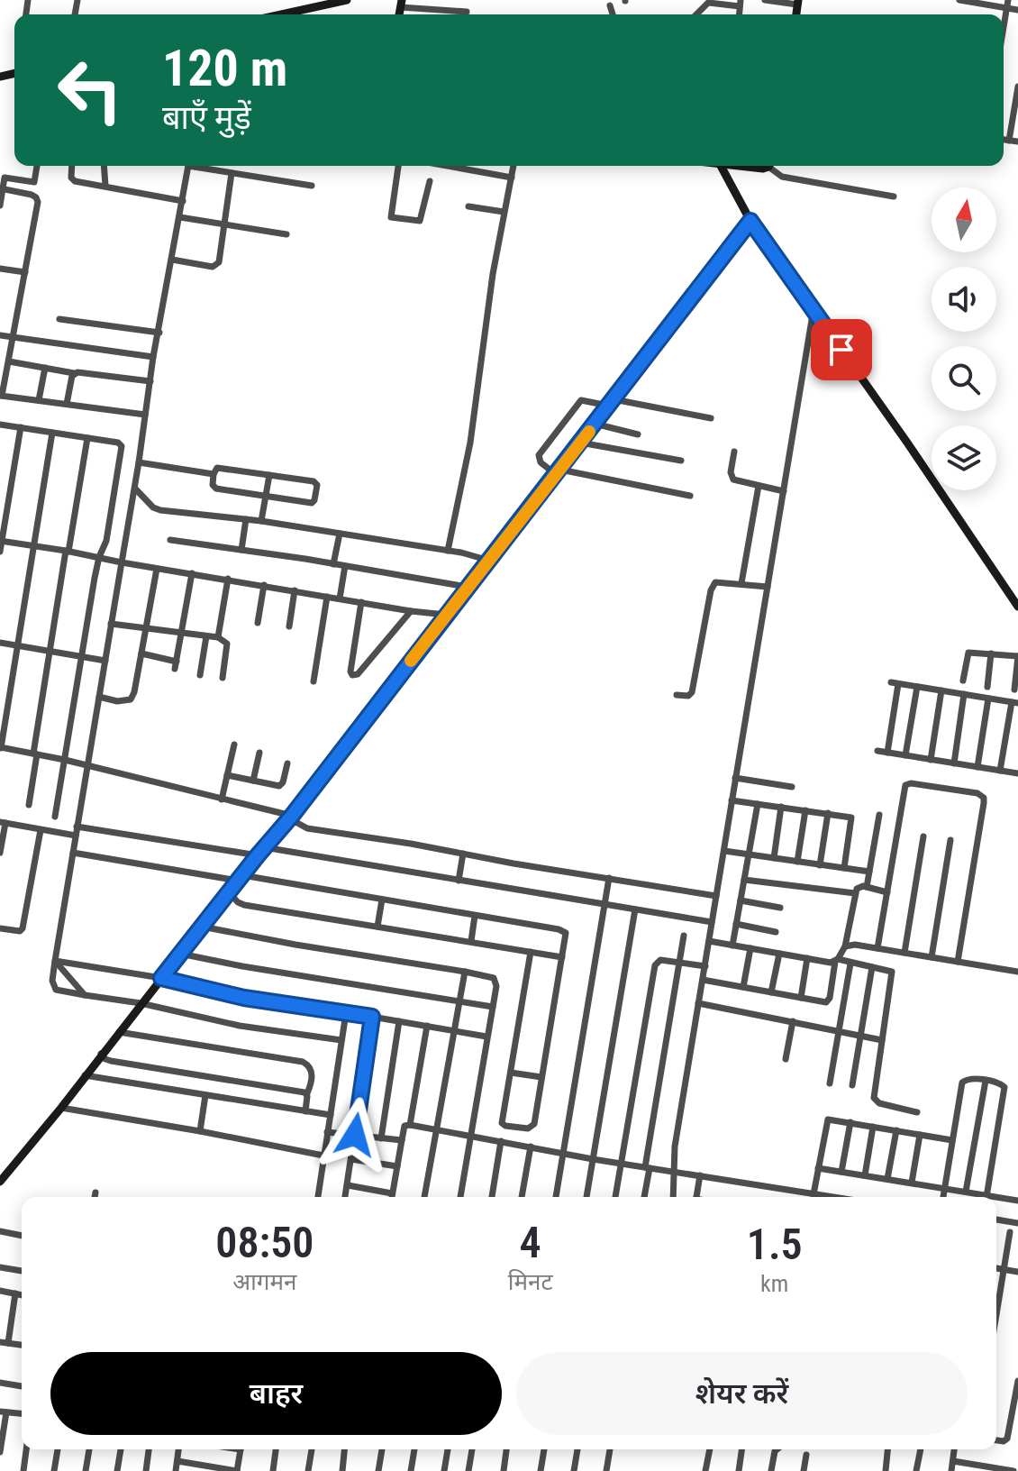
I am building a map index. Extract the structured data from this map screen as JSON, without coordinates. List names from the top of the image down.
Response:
{
  "north": "top",
  "page": {
    "turn": ["120 m", "बाएँ मुड़ें"],
    "eta": [
      "08:50",
      "आगमन",
      "4",
      "मिनट",
      "1.5",
      "km"
    ],
    "buttons": ["बाहर", "शेयर करें"]
  }
}
